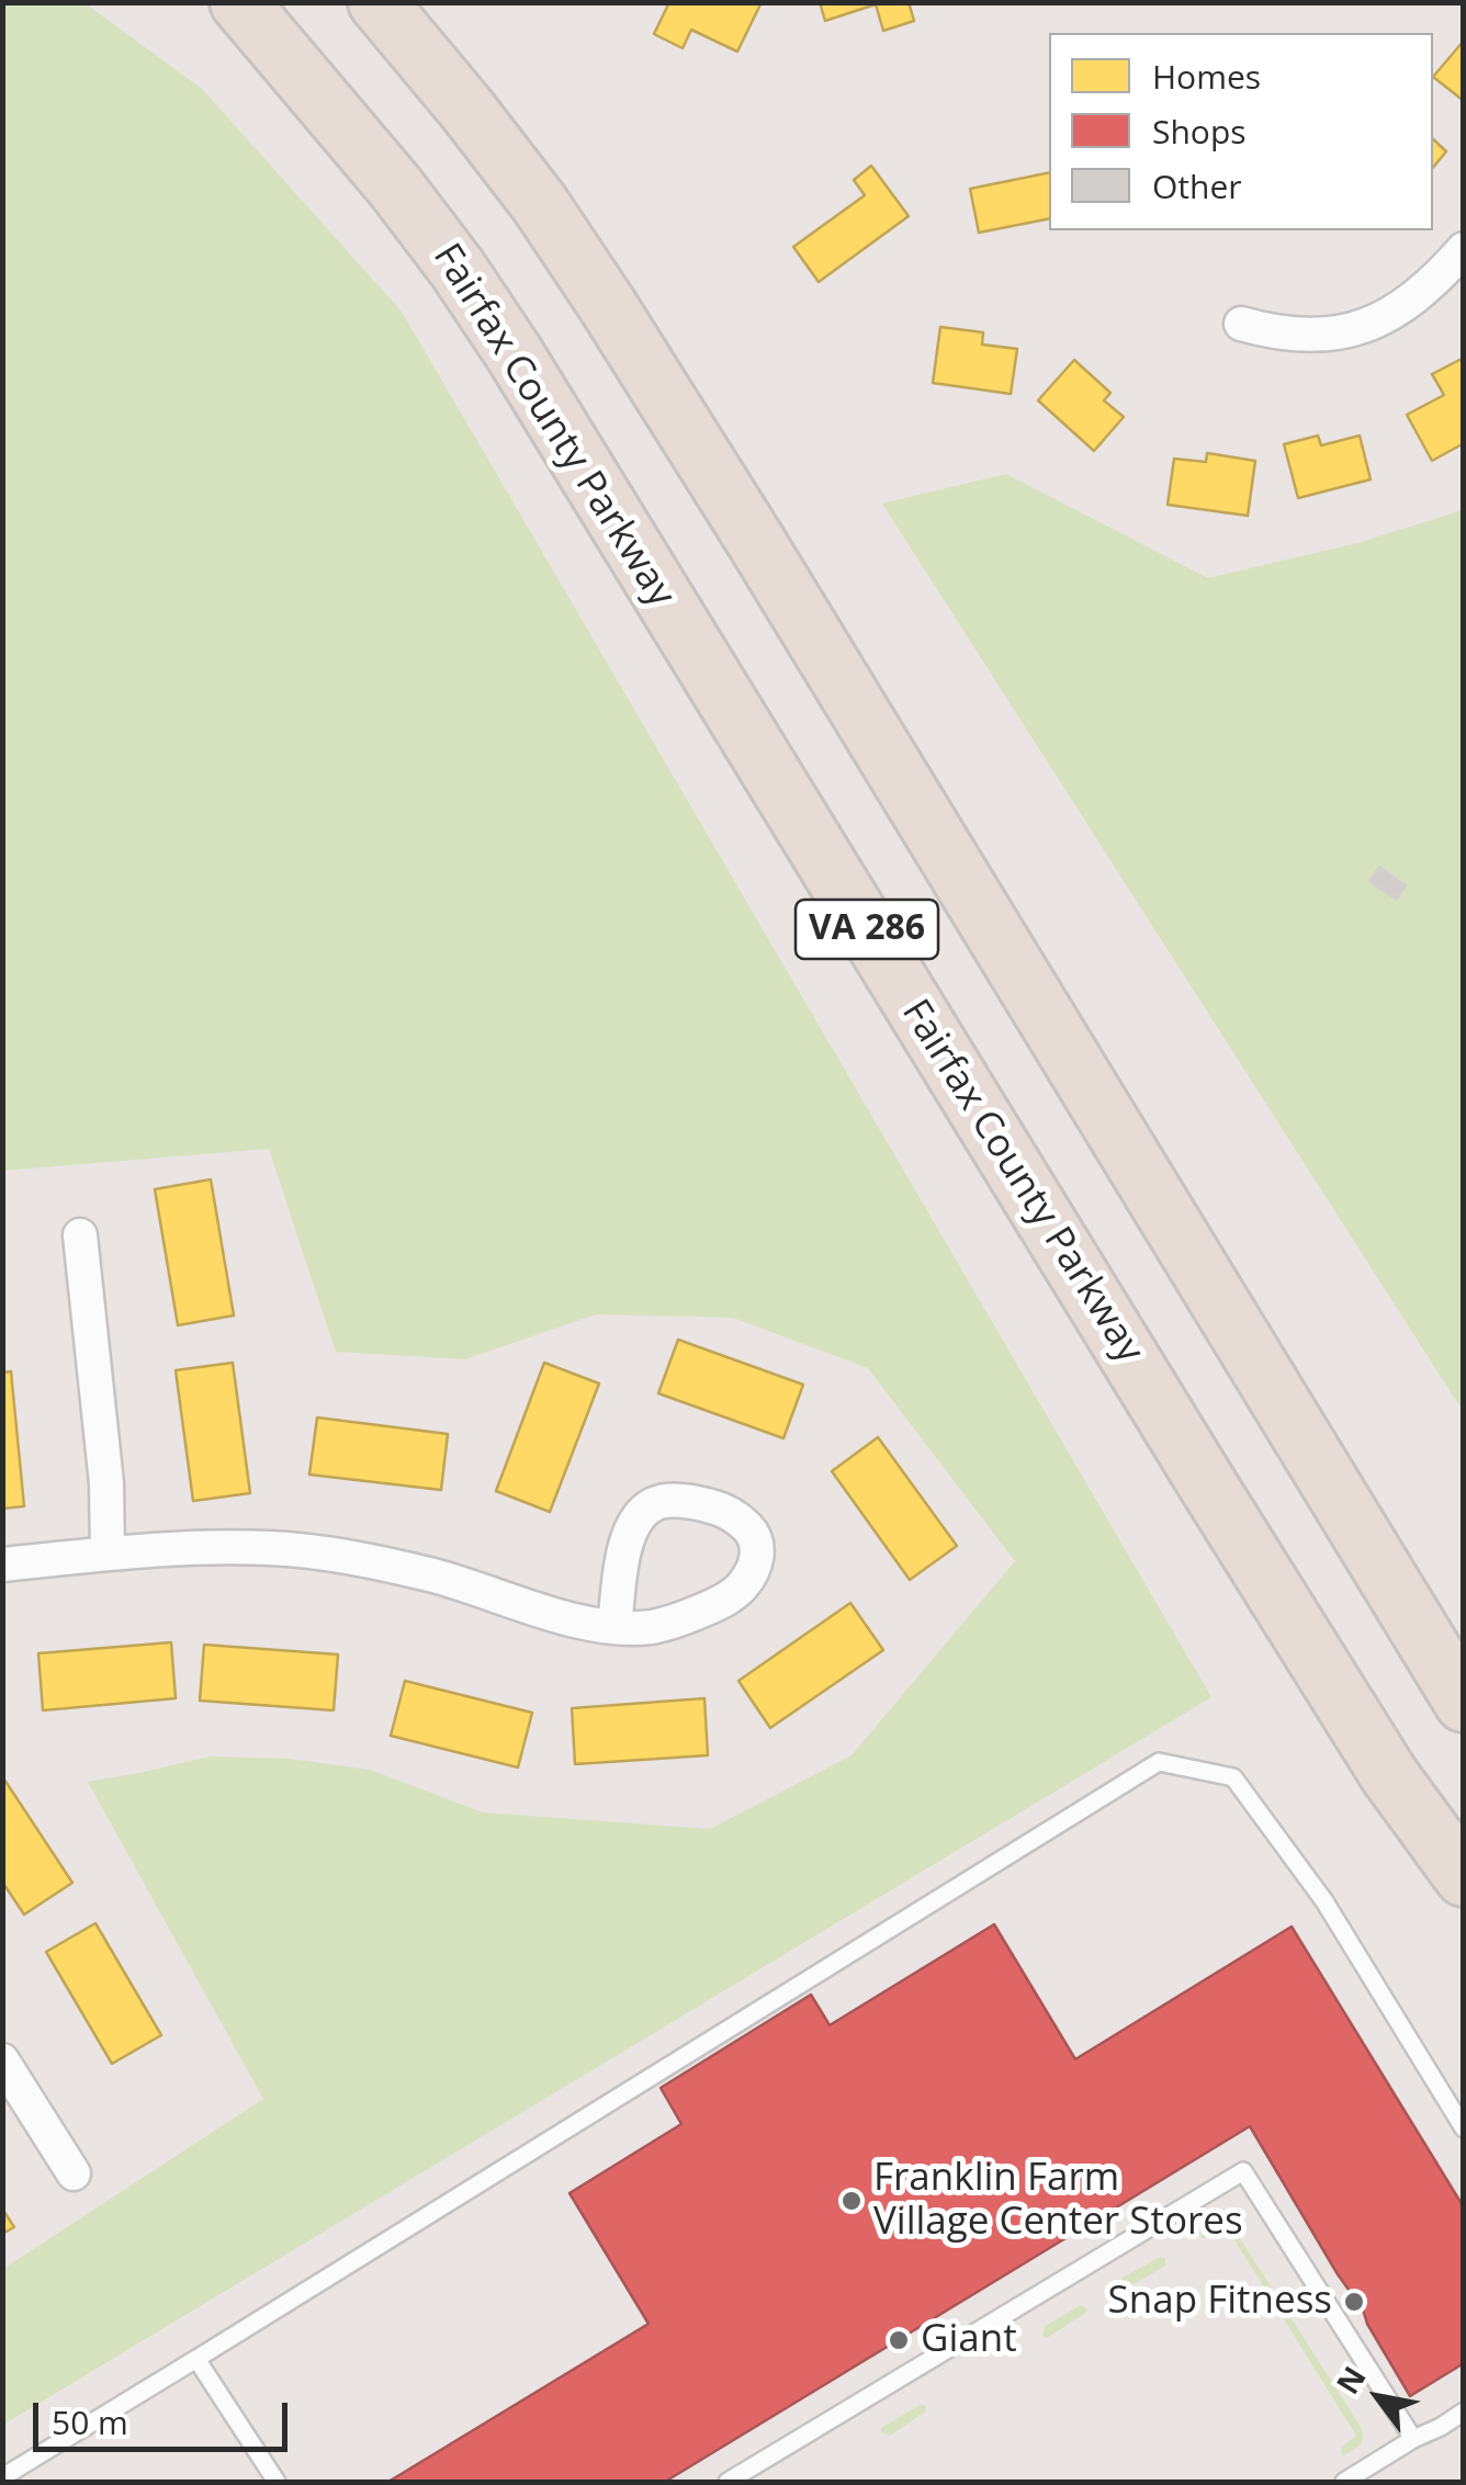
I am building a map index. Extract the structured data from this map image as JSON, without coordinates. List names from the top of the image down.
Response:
{
  "streets": {
    "highway": ["Fairfax County Parkway", "VA 286"]
  },
  "places": ["Franklin Farm Village Center Stores", "Snap Fitness", "Giant"],
  "legend": ["Homes", "Shops", "Other"],
  "scale_bar": "50 m",
  "north": "top left"
}
